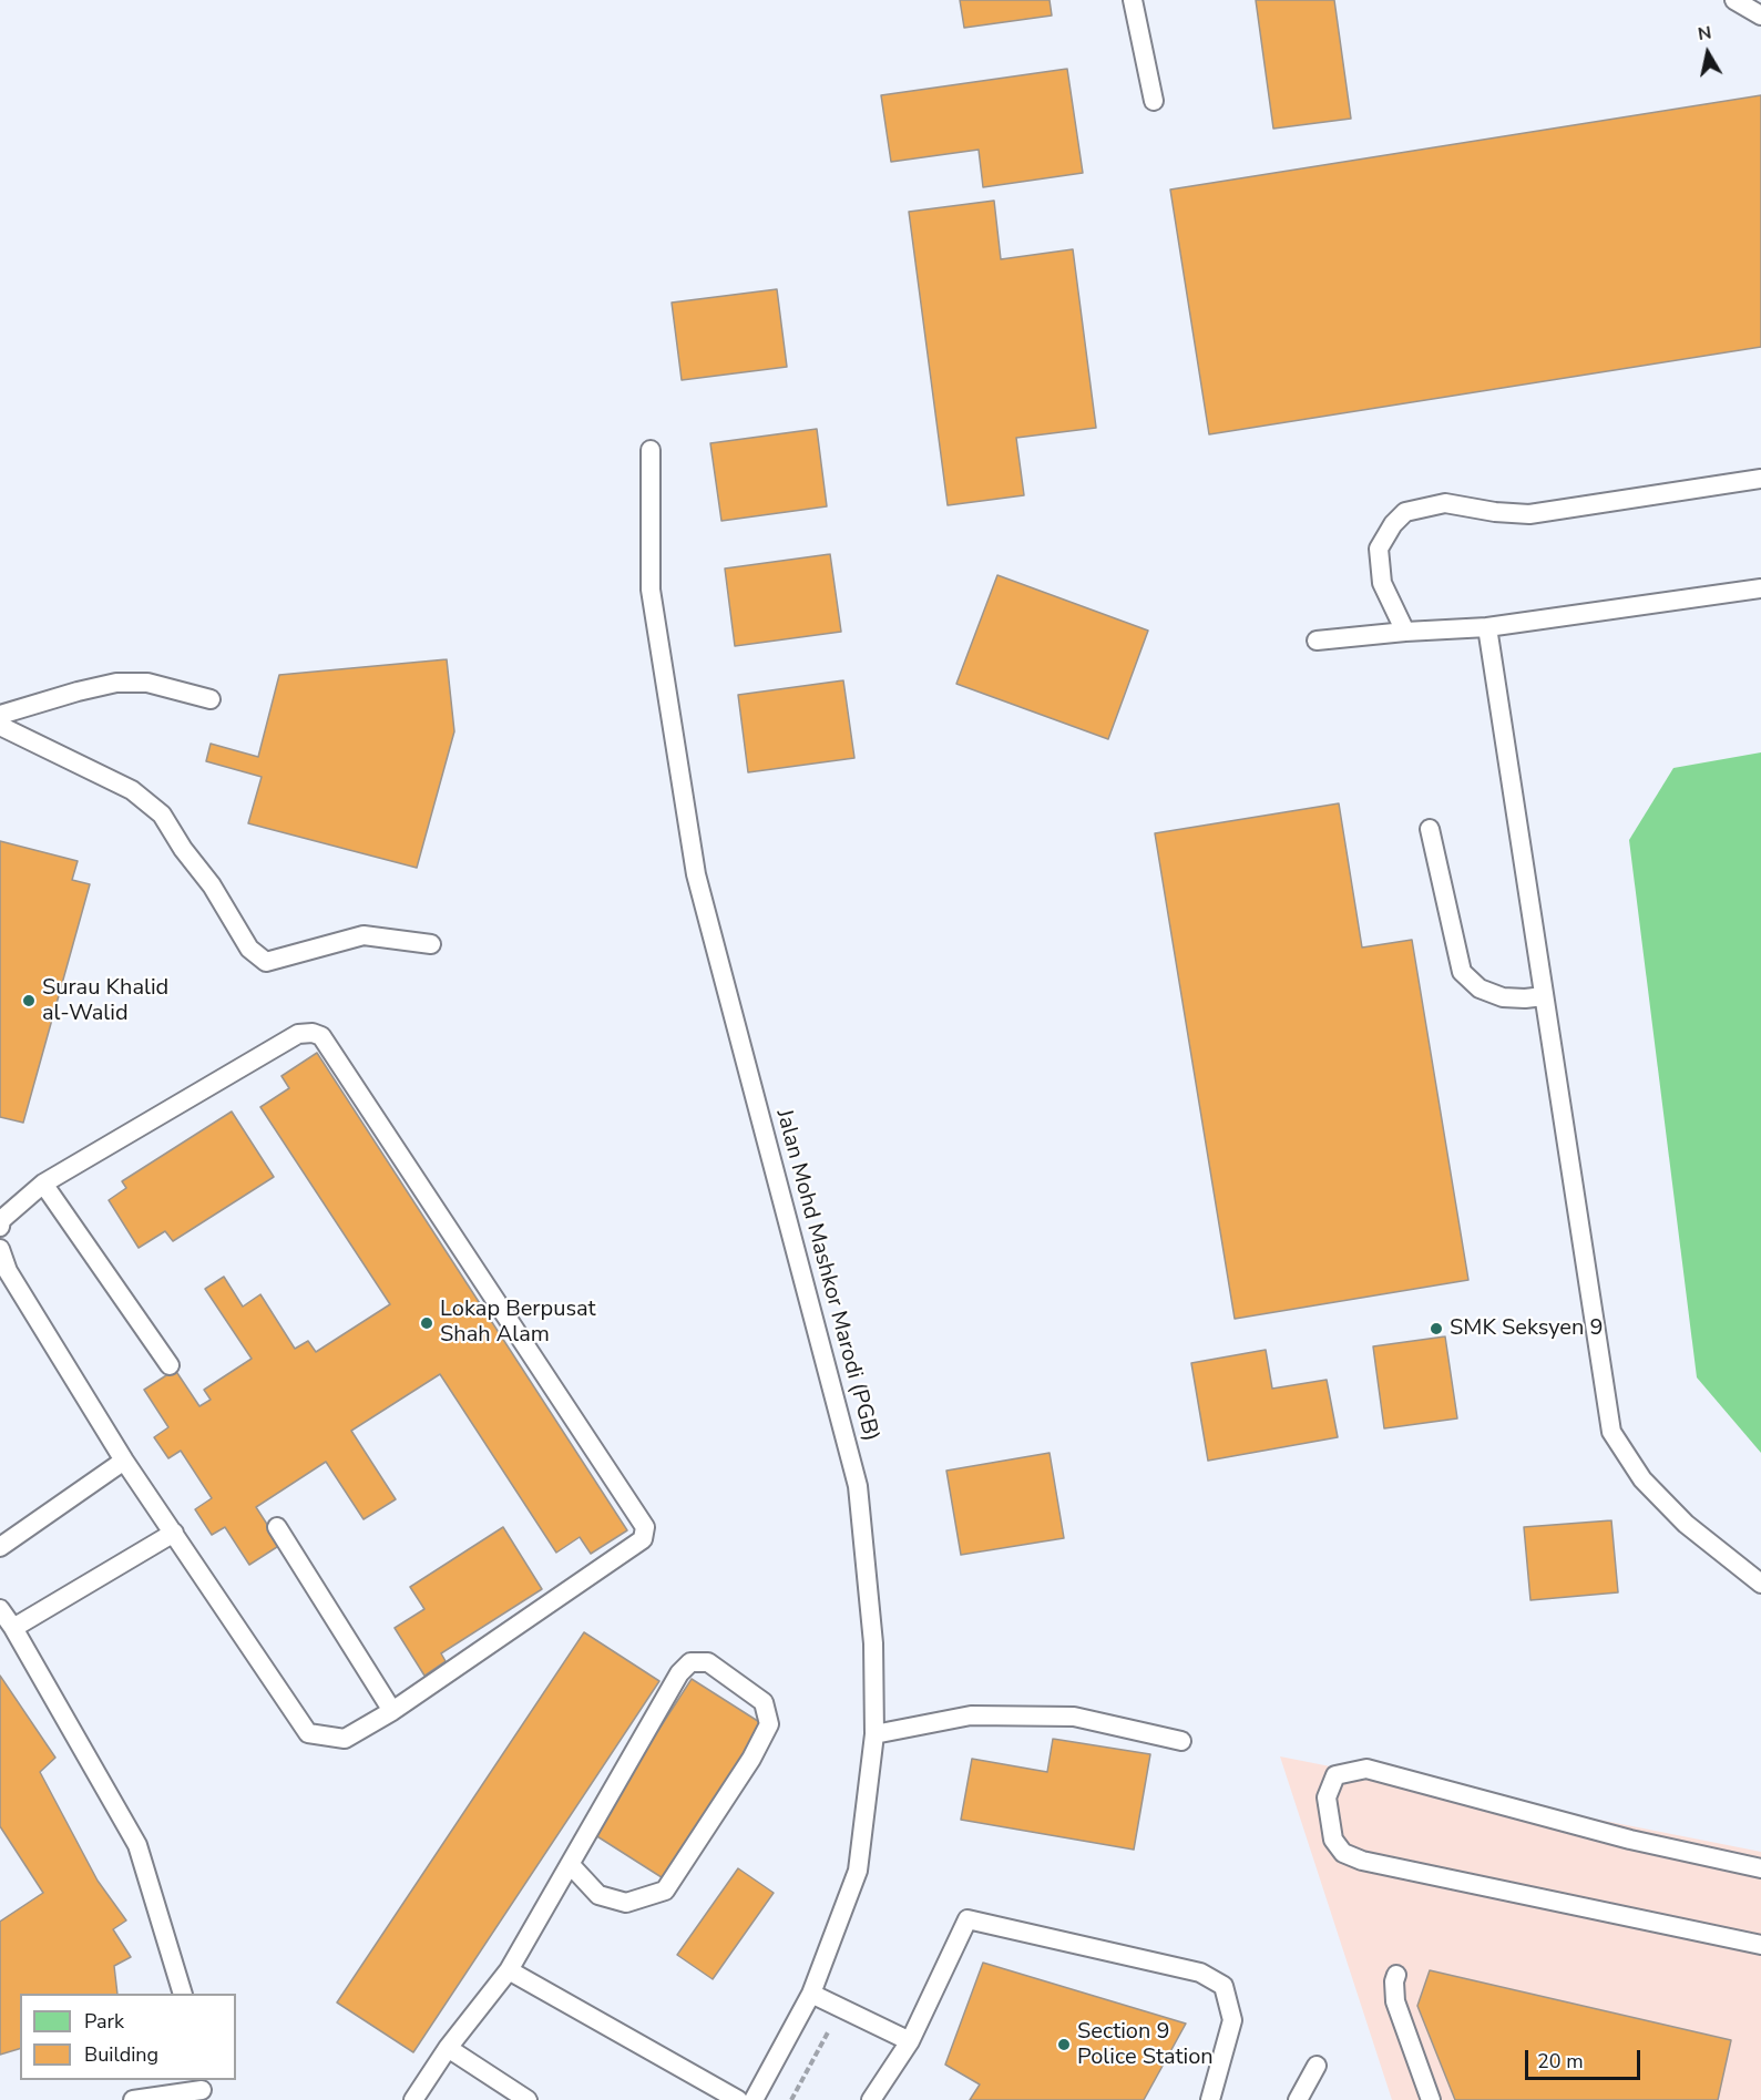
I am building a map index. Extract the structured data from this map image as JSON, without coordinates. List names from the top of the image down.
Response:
{
  "streets": {
    "lane": ["Jalan Mohd Mashkor Marodi (PGB)"]
  },
  "places": [
    "Surau Khalid al-Walid",
    "Lokap Berpusat Shah Alam",
    "SMK Seksyen 9",
    "Section 9 Police Station"
  ],
  "legend": ["Park", "Building"],
  "scale_bar": "20 m",
  "north": "top"
}
